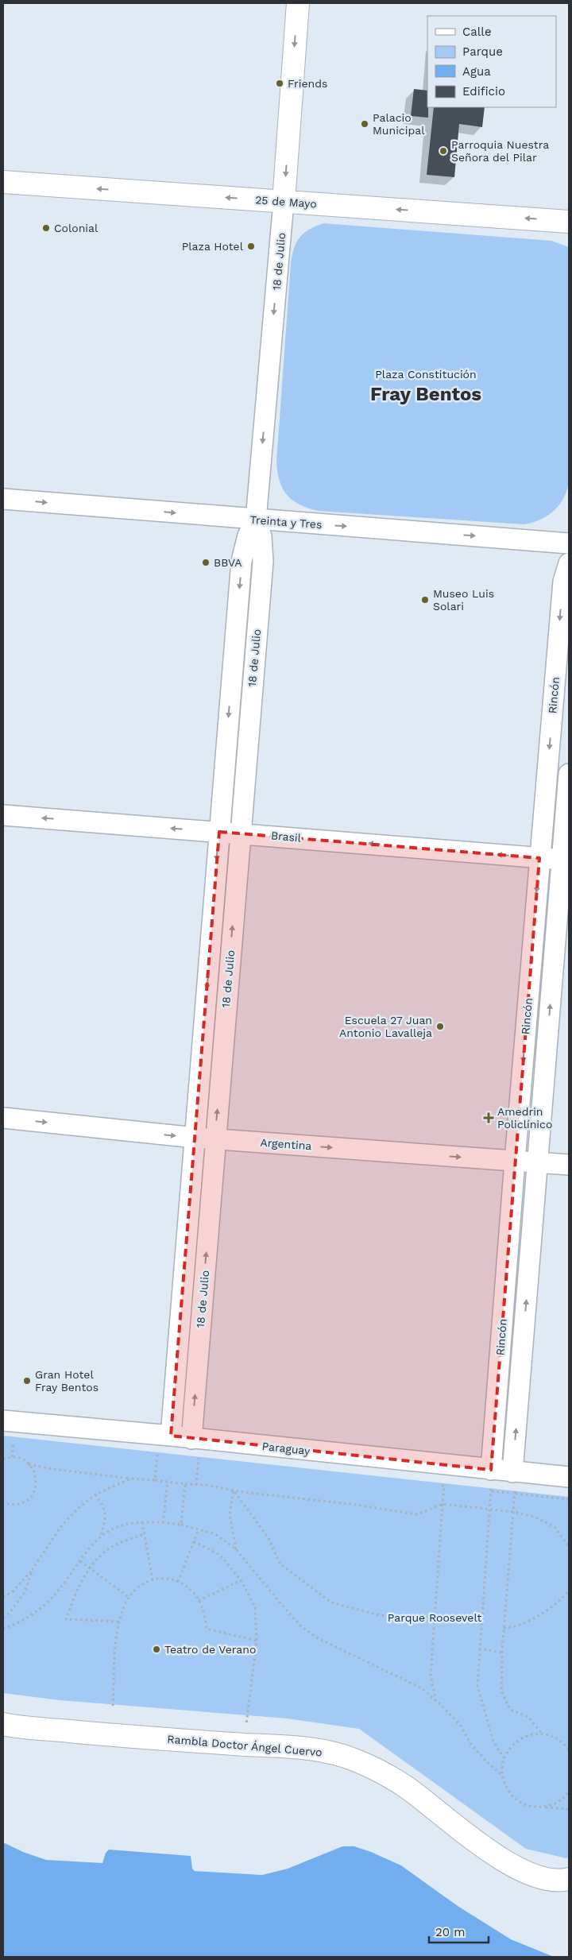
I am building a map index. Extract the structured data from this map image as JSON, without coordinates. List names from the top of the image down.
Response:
{
  "streets": {
    "street": [
      "25 de Mayo",
      "18 de Julio",
      "Treinta y Tres",
      "Rincón",
      "Brasil",
      "Argentina",
      "Paraguay",
      "Rambla Doctor Ángel Cuervo"
    ]
  },
  "crossings": [
    ["25 de Mayo", "18 de Julio"],
    ["18 de Julio", "Treinta y Tres"],
    ["18 de Julio", "Brasil"],
    ["18 de Julio", "Argentina"],
    ["18 de Julio", "Paraguay"],
    ["Rincón", "Brasil"],
    ["Rincón", "Argentina"],
    ["Rincón", "Paraguay"]
  ],
  "one_way": [
    "25 de Mayo",
    "Treinta y Tres",
    "Brasil",
    "Argentina"
  ],
  "districts": ["Fray Bentos"],
  "parks": ["Plaza Constitución", "Parque Roosevelt"],
  "places": {
    "other": [
      "Friends",
      "Palacio Municipal",
      "Parroquia Nuestra Señora del Pilar",
      "Colonial",
      "Plaza Hotel",
      "BBVA",
      "Museo Luis Solari",
      "Escuela 27 Juan Antonio Lavalleja",
      "Gran Hotel Fray Bentos",
      "Teatro de Verano"
    ],
    "health": ["Amedrin Policlínico"]
  },
  "legend": [
    "Calle",
    "Parque",
    "Agua",
    "Edificio"
  ],
  "scale_bar": "20 m"
}
